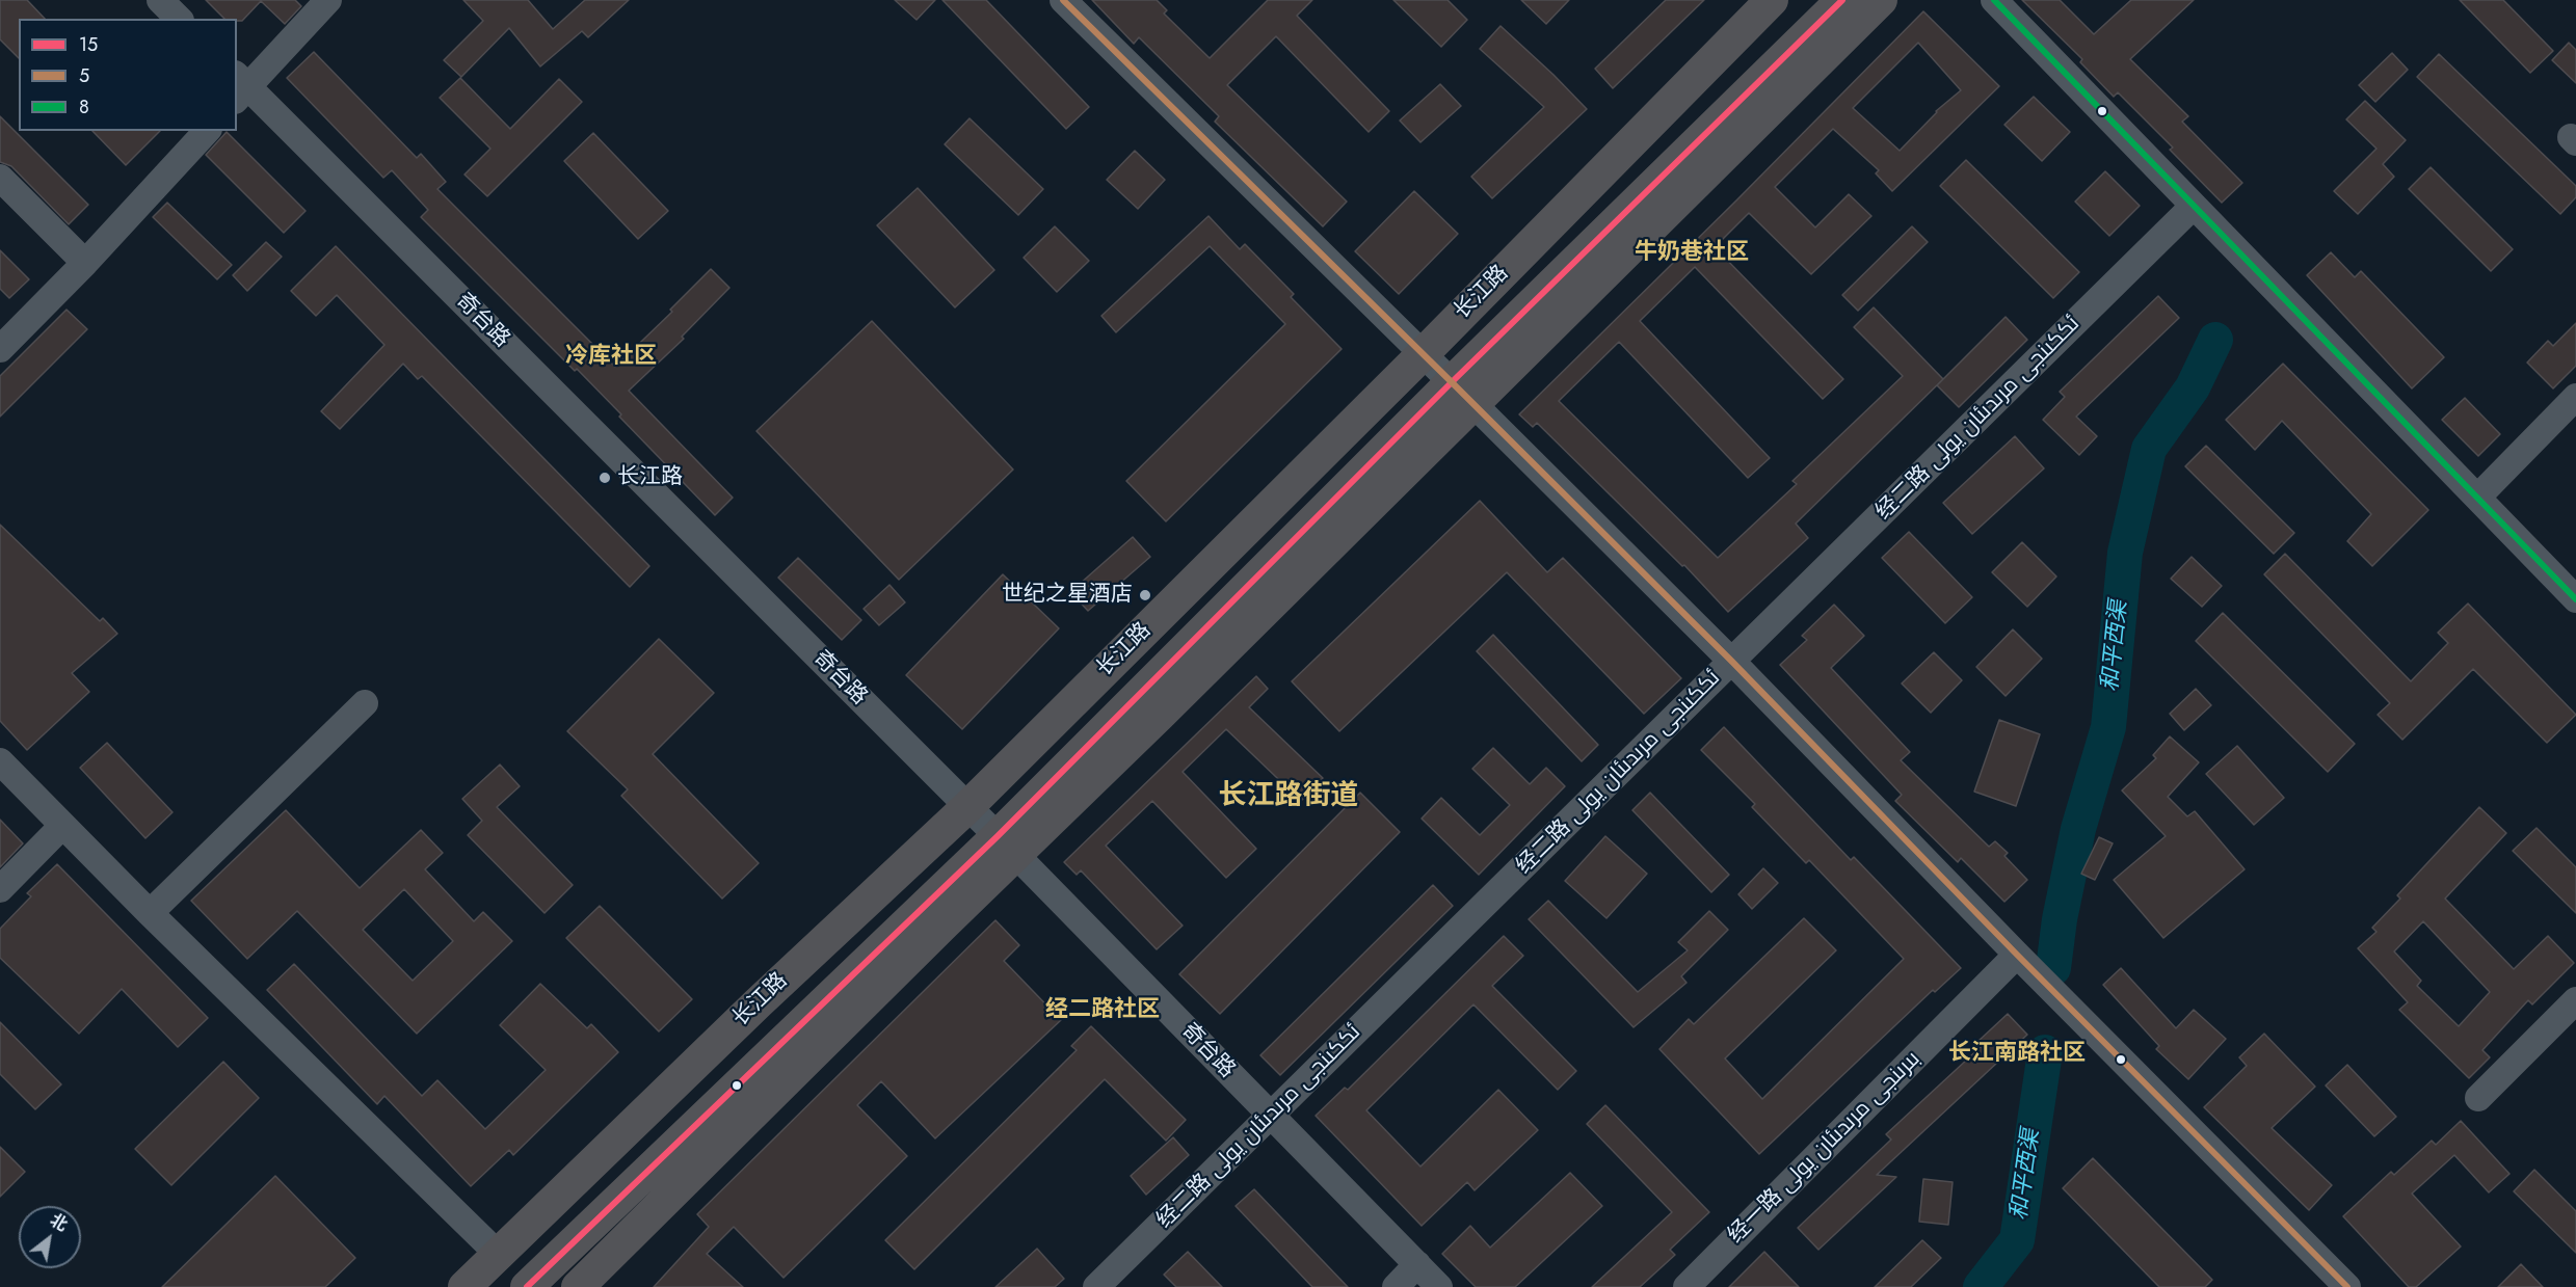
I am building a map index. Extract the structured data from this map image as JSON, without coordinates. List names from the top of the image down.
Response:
{
  "streets": {
    "main road": ["长江路"],
    "street": ["奇台路", "经二路 ئككىنجى مرىدىئان يولى", "经一路 بىرىنجى مرىدىئان يولى"]
  },
  "crossings": [
    ["长江路", "奇台路"],
    ["奇台路", "经二路 ئككىنجى مرىدىئان يولى"]
  ],
  "districts": [
    "牛奶巷社区",
    "冷库社区",
    "长江路街道",
    "经二路社区",
    "长江南路社区"
  ],
  "water": ["和平西渠"],
  "places": ["长江路", "世纪之星酒店"],
  "lines": ["transit line 15", "transit line 5", "transit line 8"],
  "legend": ["15", "5", "8"],
  "north": "top right"
}
